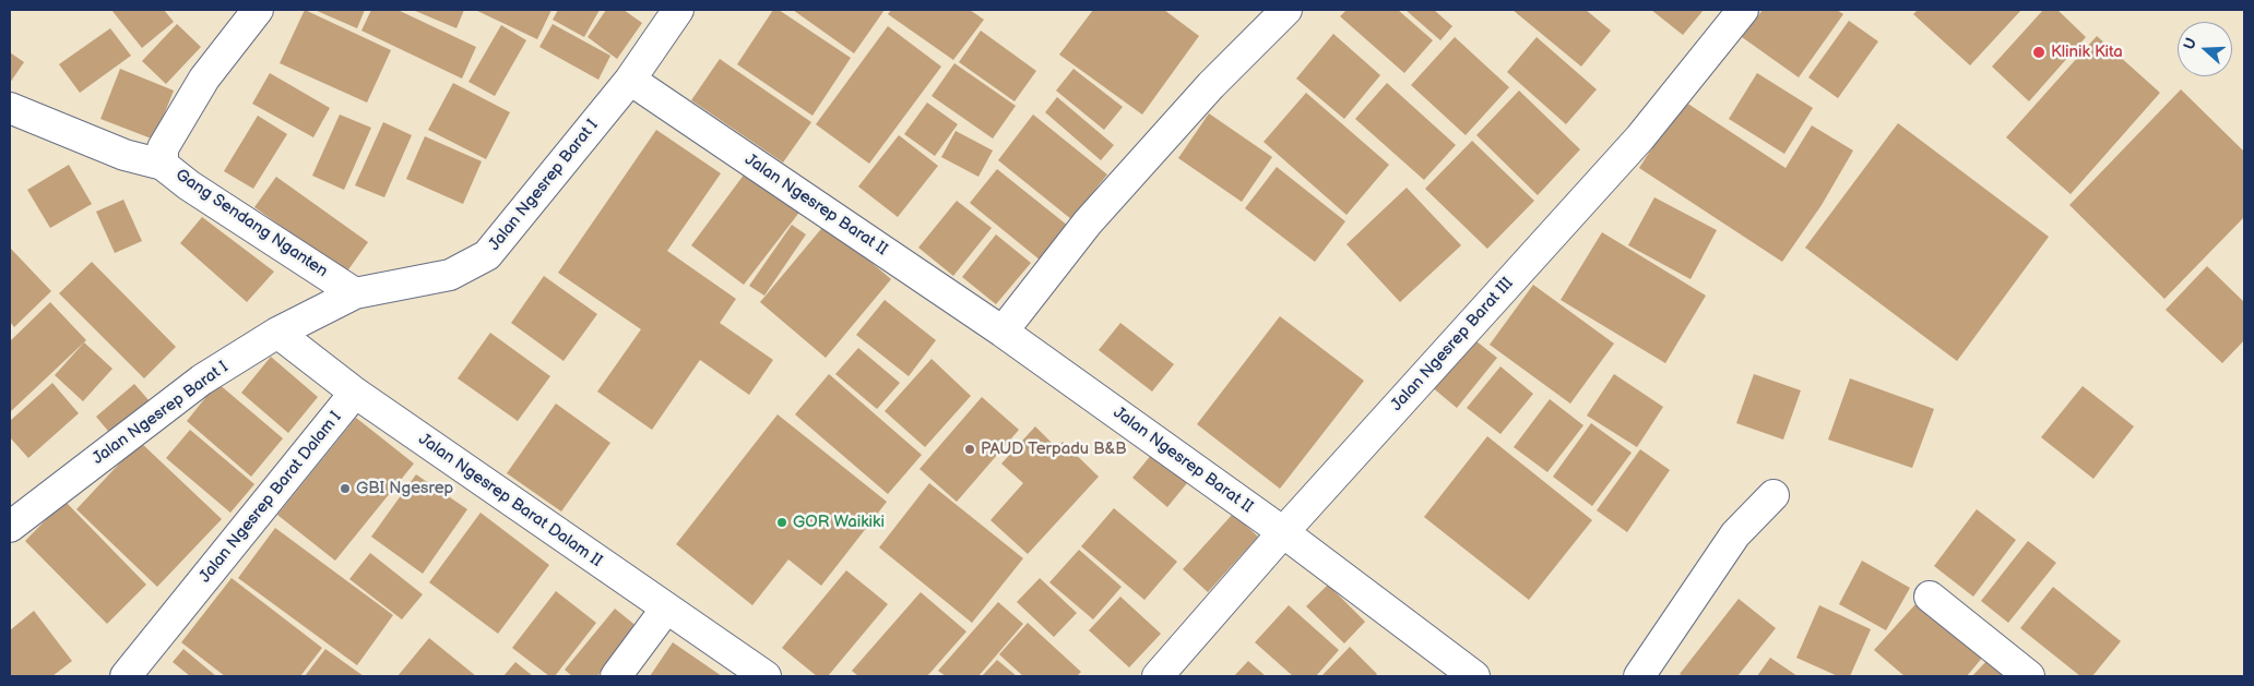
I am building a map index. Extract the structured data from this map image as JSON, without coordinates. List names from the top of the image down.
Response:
{
  "streets": {
    "street": [
      "Jalan Ngesrep Barat I",
      "Jalan Ngesrep Barat II",
      "Gang Sendang Nganten",
      "Jalan Ngesrep Barat III",
      "Jalan Ngesrep Barat Dalam I",
      "Jalan Ngesrep Barat Dalam II"
    ]
  },
  "crossings": [
    ["Jalan Ngesrep Barat I", "Jalan Ngesrep Barat II"],
    ["Jalan Ngesrep Barat I", "Gang Sendang Nganten"],
    ["Jalan Ngesrep Barat II", "Jalan Ngesrep Barat III"],
    ["Jalan Ngesrep Barat Dalam I", "Jalan Ngesrep Barat Dalam II"]
  ],
  "places": [
    "Klinik Kita",
    "PAUD Terpadu B&B",
    "GBI Ngesrep",
    "GOR Waikiki"
  ],
  "north": "left"
}
